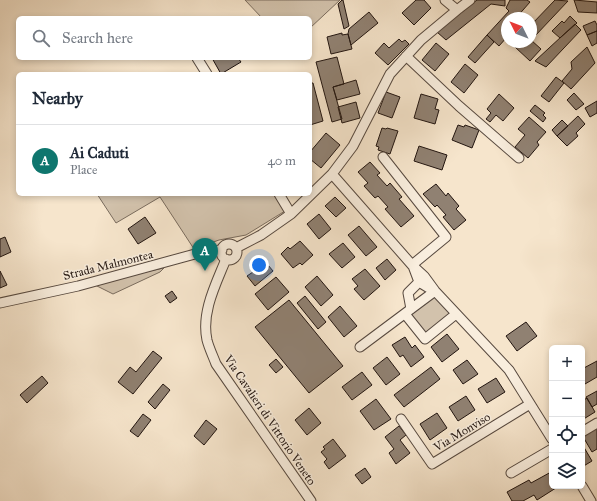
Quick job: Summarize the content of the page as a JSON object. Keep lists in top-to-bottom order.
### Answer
{
  "streets": {
    "street": ["Strada Malmontea", "Via Cavalieri di Vittorio Veneto", "Via Monviso"]
  },
  "crossings": [
    ["Strada Malmontea", "Via Cavalieri di Vittorio Veneto"]
  ],
  "north": "top left",
  "page": {
    "search": "Search here",
    "heading": "Nearby",
    "list": [
      {
        "mark": "A",
        "name": "Ai Caduti",
        "note": "Place",
        "value": "40 m"
      }
    ],
    "pins": "A",
    "map_buttons": ["+", "−"]
  }
}
